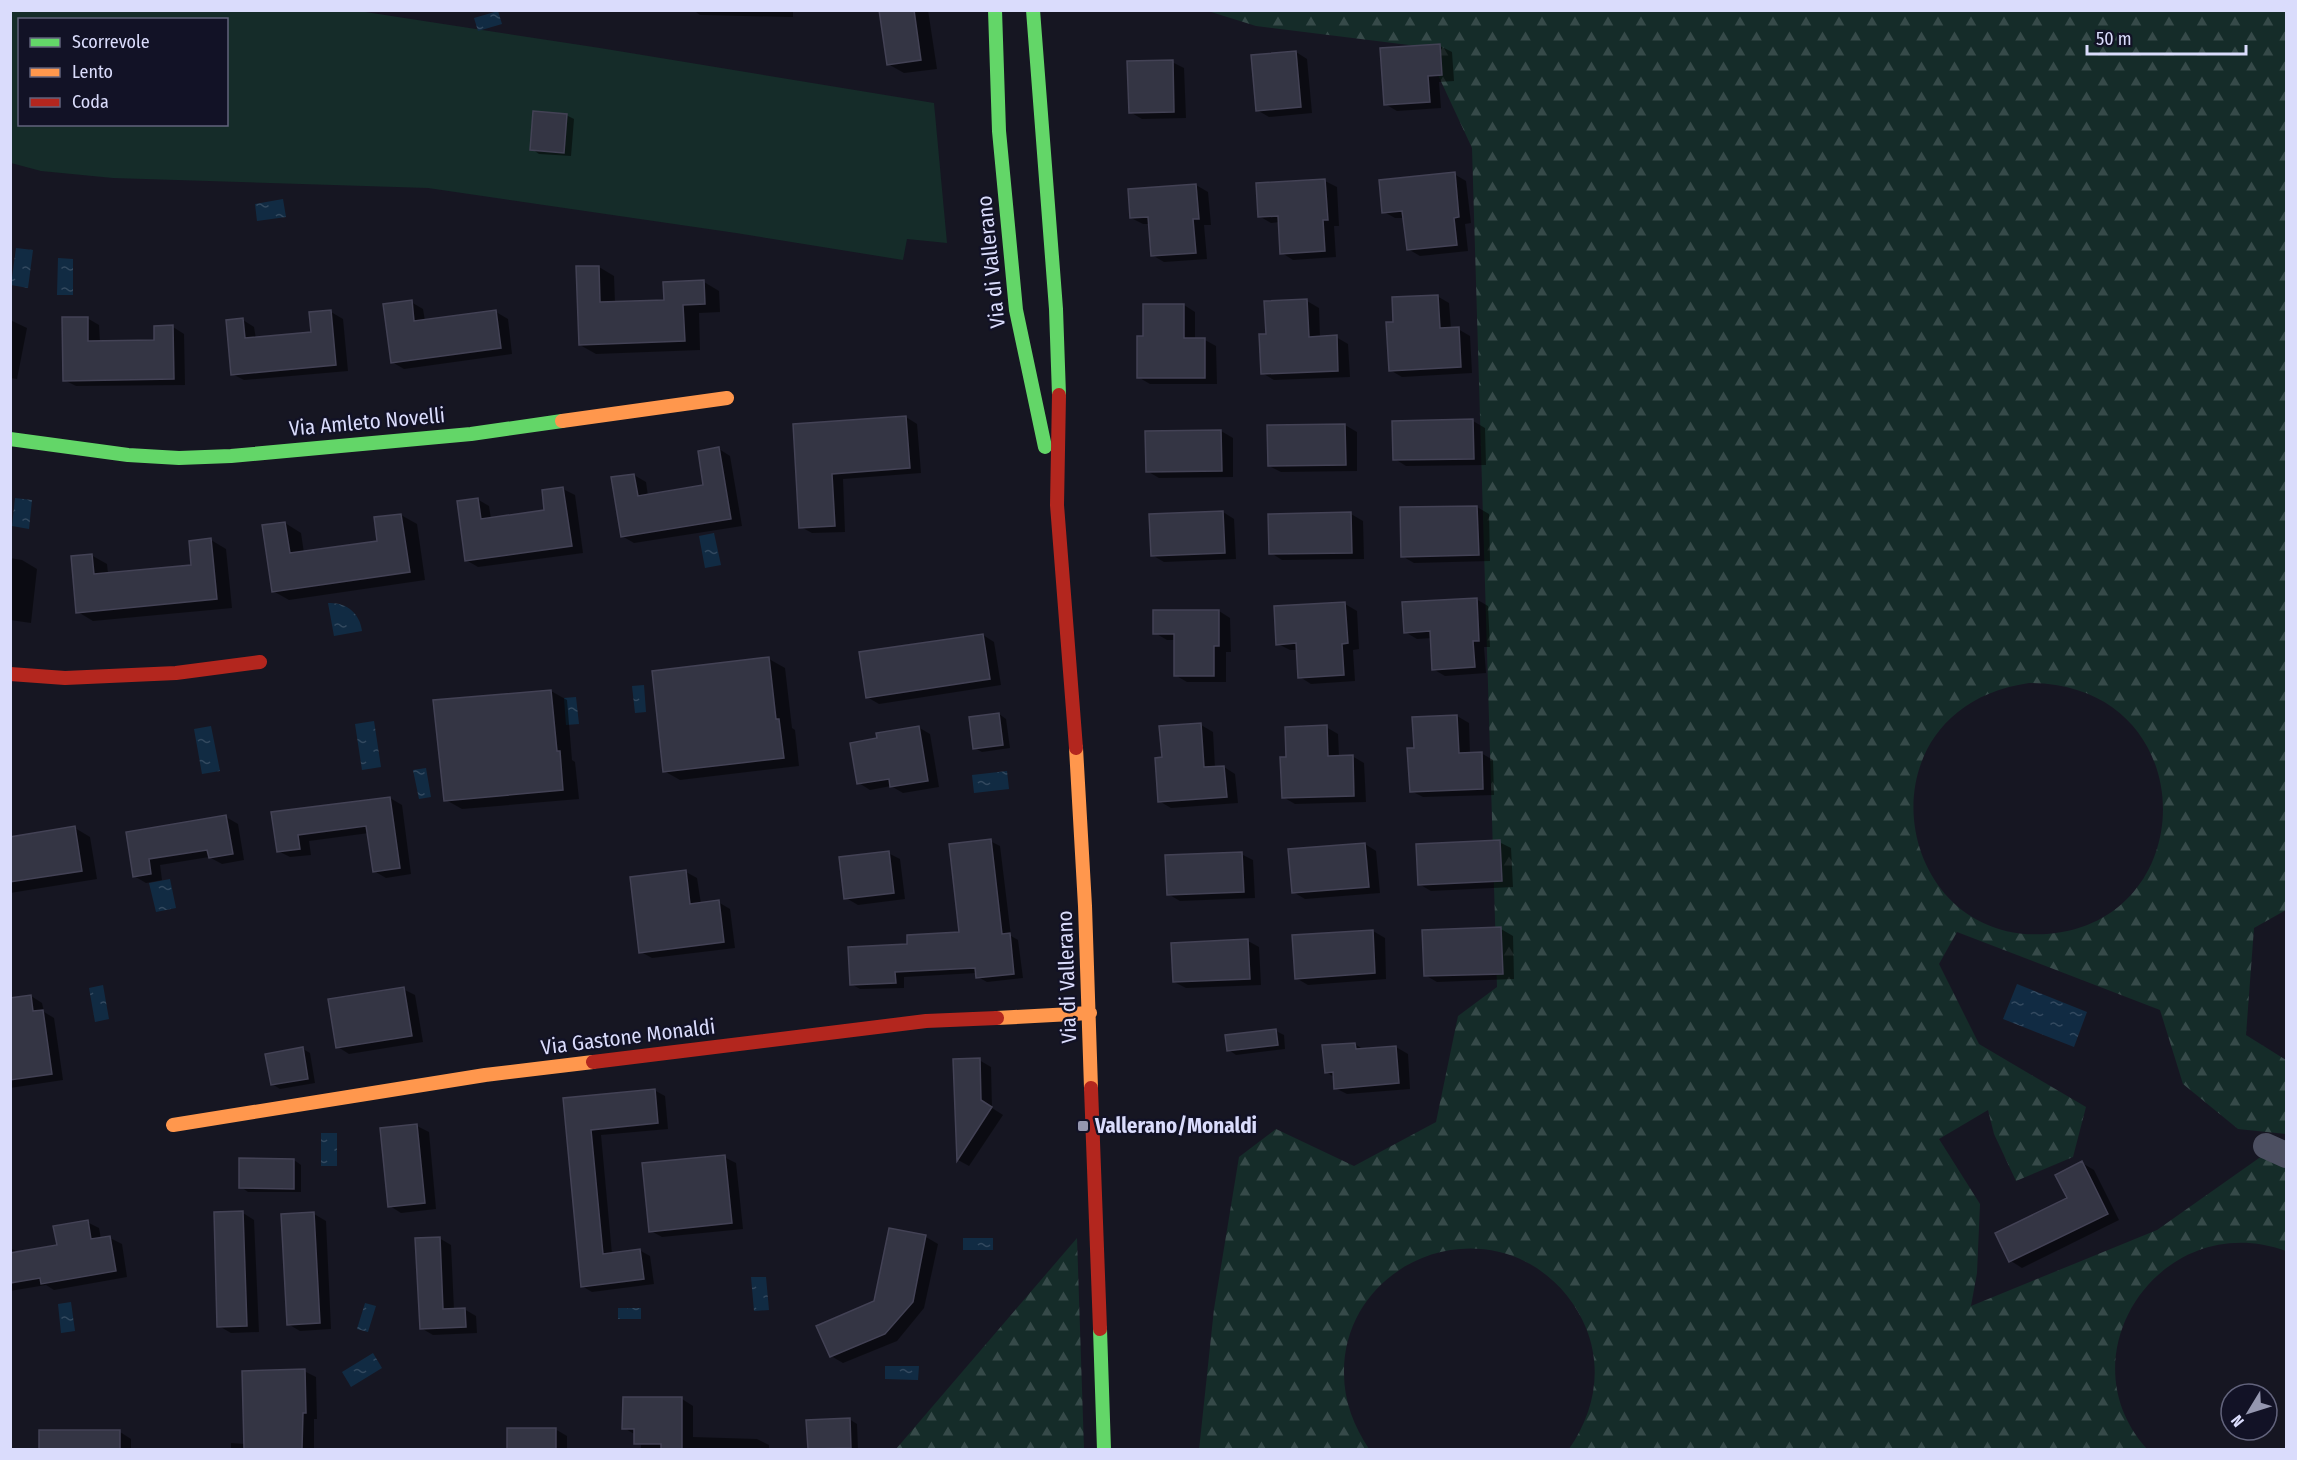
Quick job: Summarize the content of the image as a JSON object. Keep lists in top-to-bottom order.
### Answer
{
  "streets": {
    "street": ["Via di Vallerano", "Via Amleto Novelli", "Via Gastone Monaldi"]
  },
  "crossings": [
    ["Via di Vallerano", "Via Gastone Monaldi"]
  ],
  "places": {
    "transit": ["Vallerano/Monaldi"]
  },
  "legend": ["Scorrevole", "Lento", "Coda"],
  "scale_bar": "50 m",
  "north": "bottom left"
}
